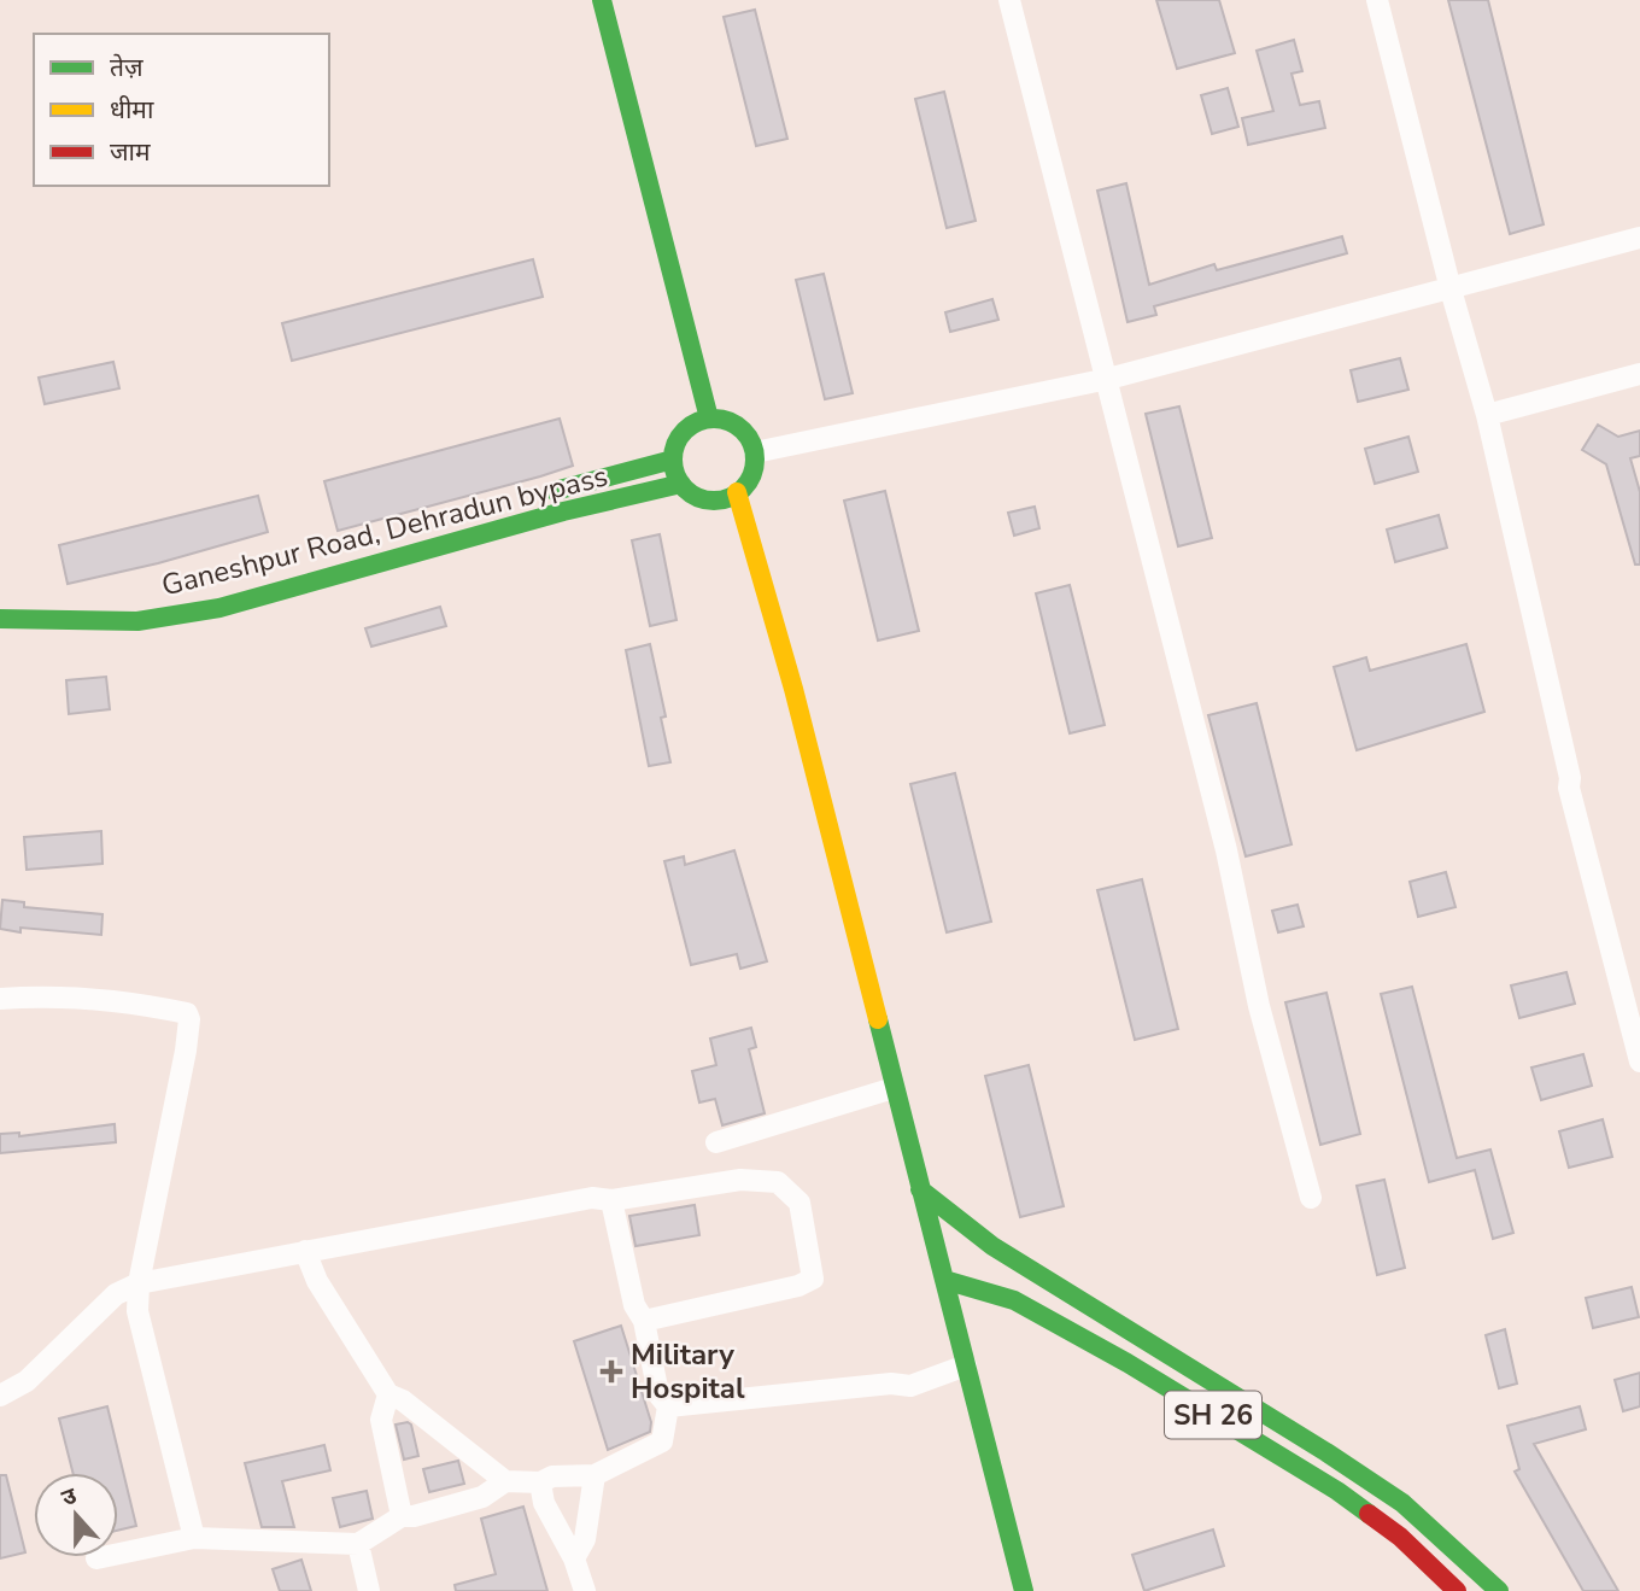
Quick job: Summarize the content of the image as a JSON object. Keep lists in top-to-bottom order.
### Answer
{
  "streets": {
    "main road": ["Ganeshpur Road, Dehradun bypass", "SH 26"]
  },
  "places": {
    "health": ["Military Hospital"]
  },
  "legend": ["तेज़", "धीमा", "जाम"],
  "north": "top"
}
